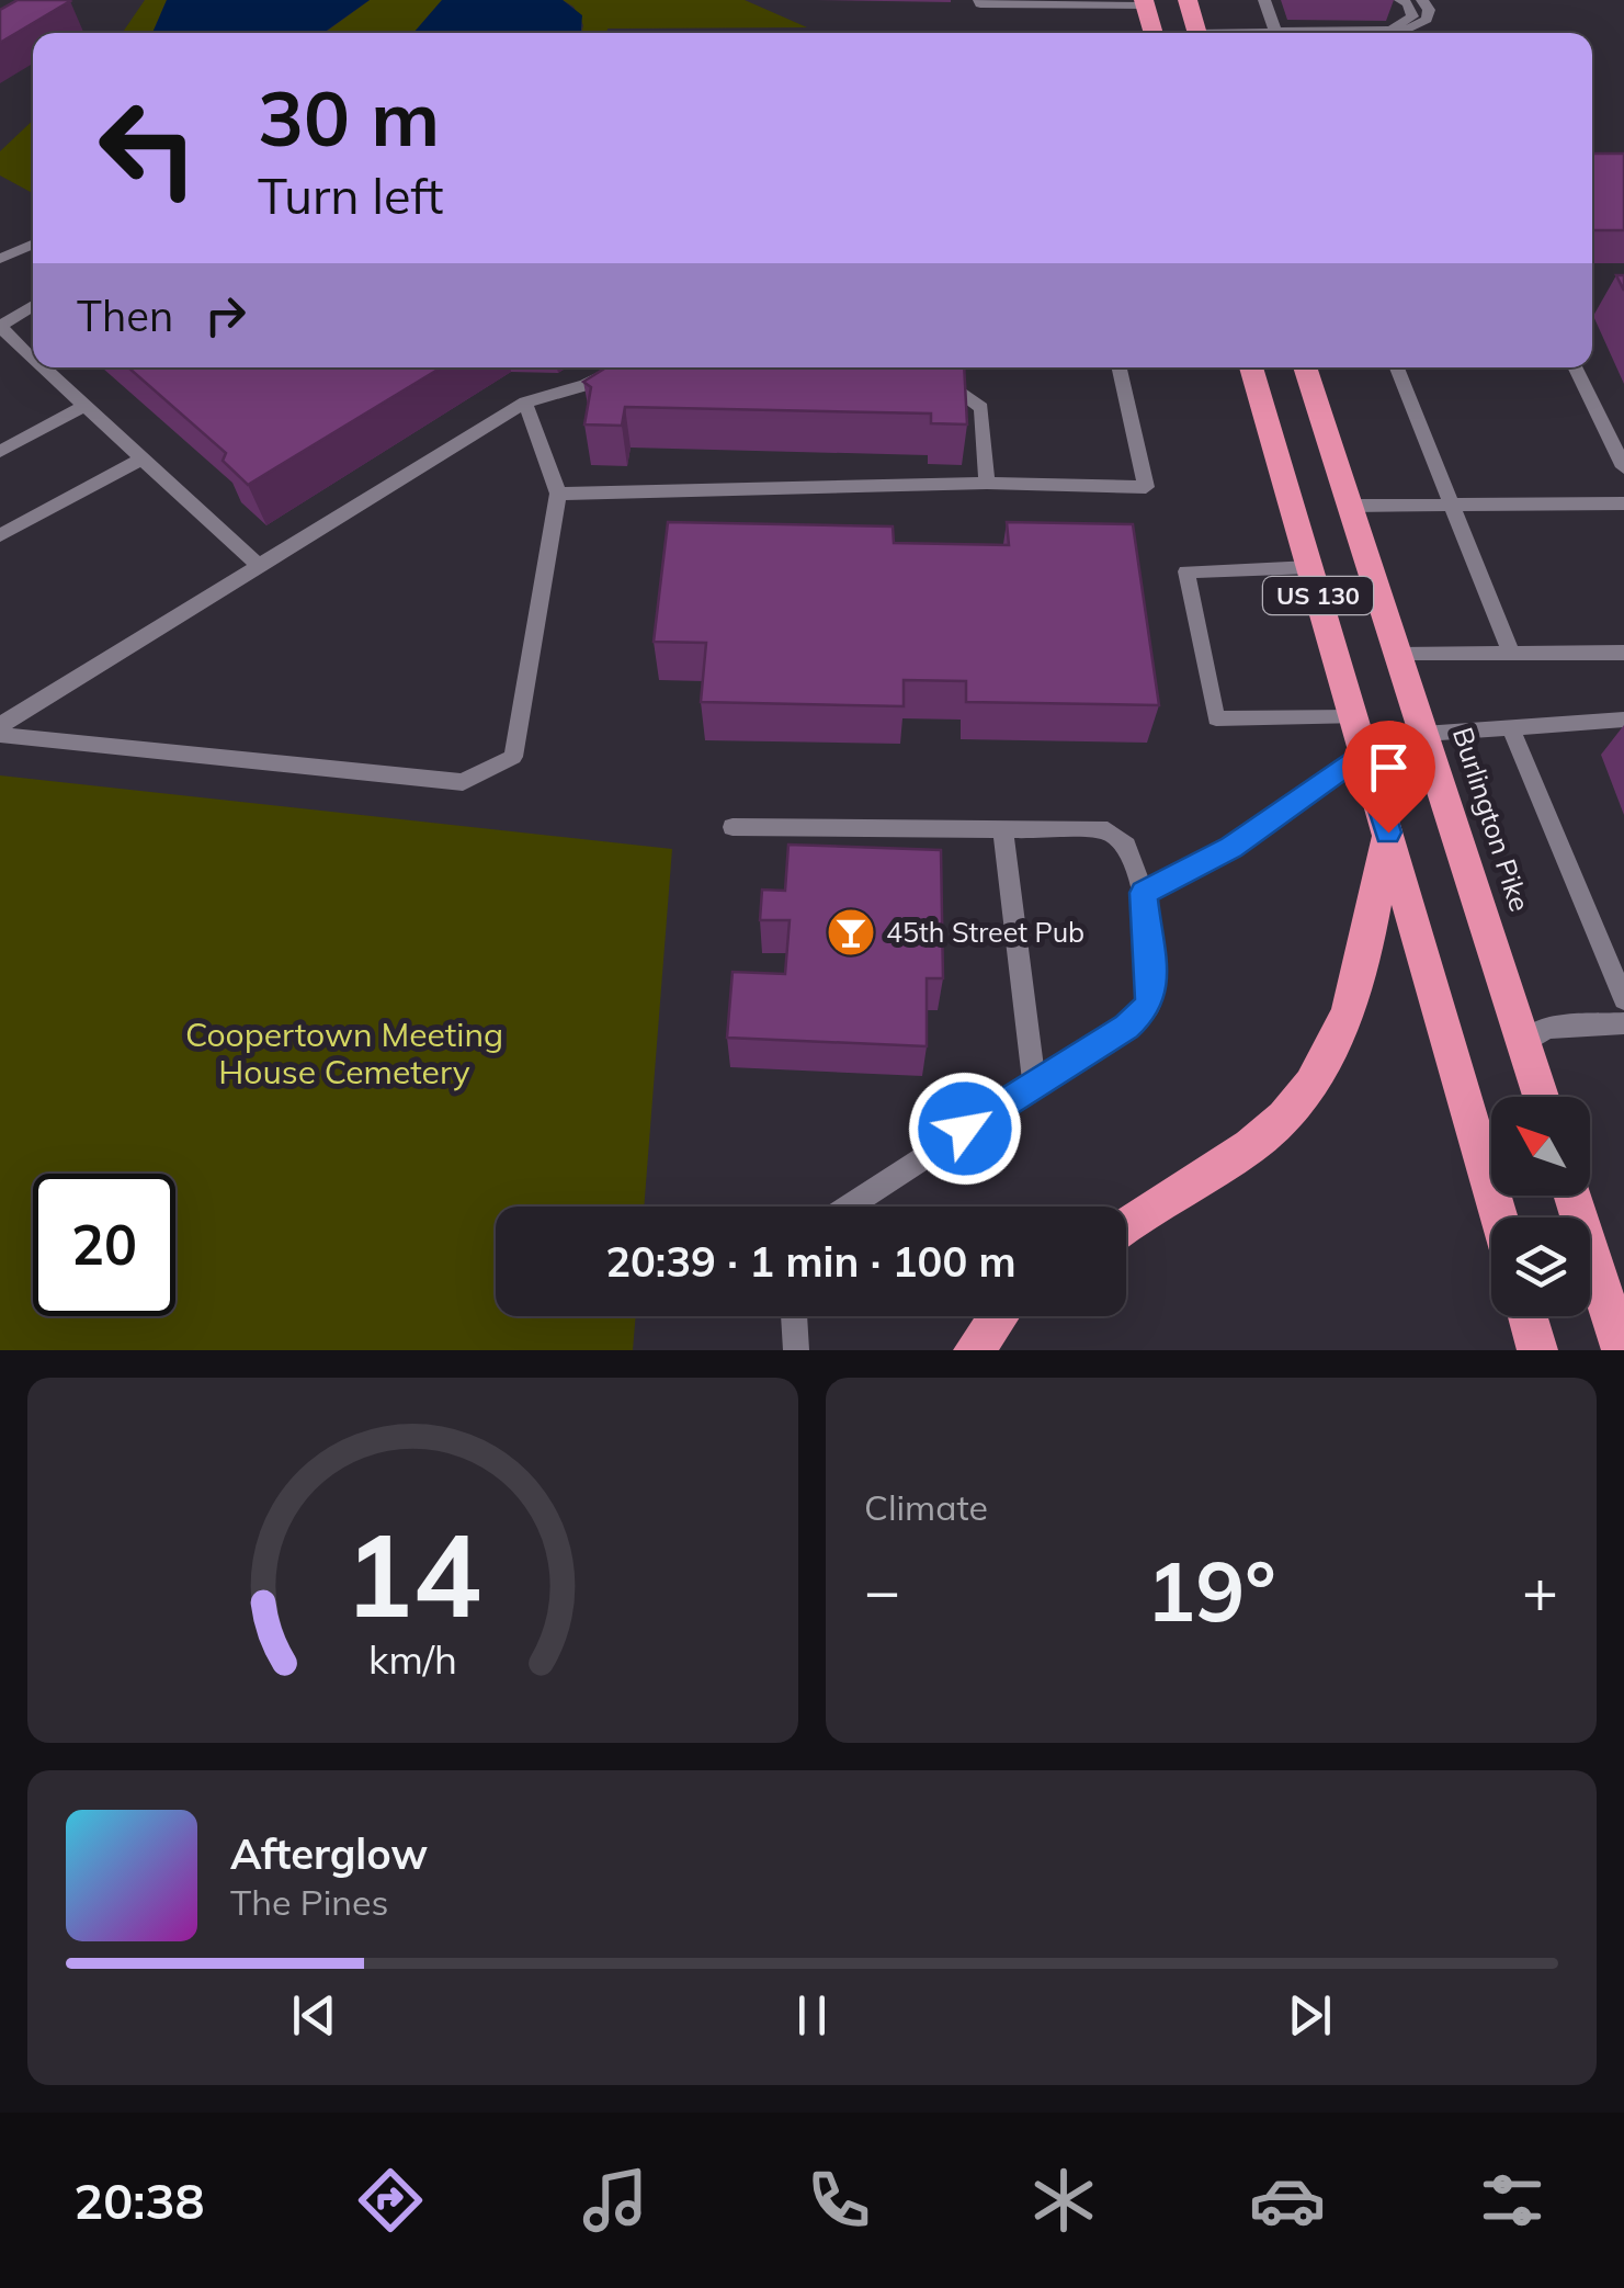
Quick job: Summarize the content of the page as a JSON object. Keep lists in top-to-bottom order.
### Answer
{
  "streets": {
    "highway": ["US 130", "Burlington Pike"]
  },
  "parks": ["Coopertown Meeting House Cemetery"],
  "places": {
    "bar": ["45th Street Pub"]
  },
  "north": "top left",
  "page": {
    "turn": ["30 m", "Turn left"],
    "then": "Then",
    "limit": "20",
    "trip": "20:39 · 1 min · 100 m",
    "tile": "Climate",
    "heat": ["−", "19°", "+"],
    "song": ["Afterglow", "The Pines"],
    "tabs": "20:38",
    "gauge": ["14", "km/h"]
  }
}
